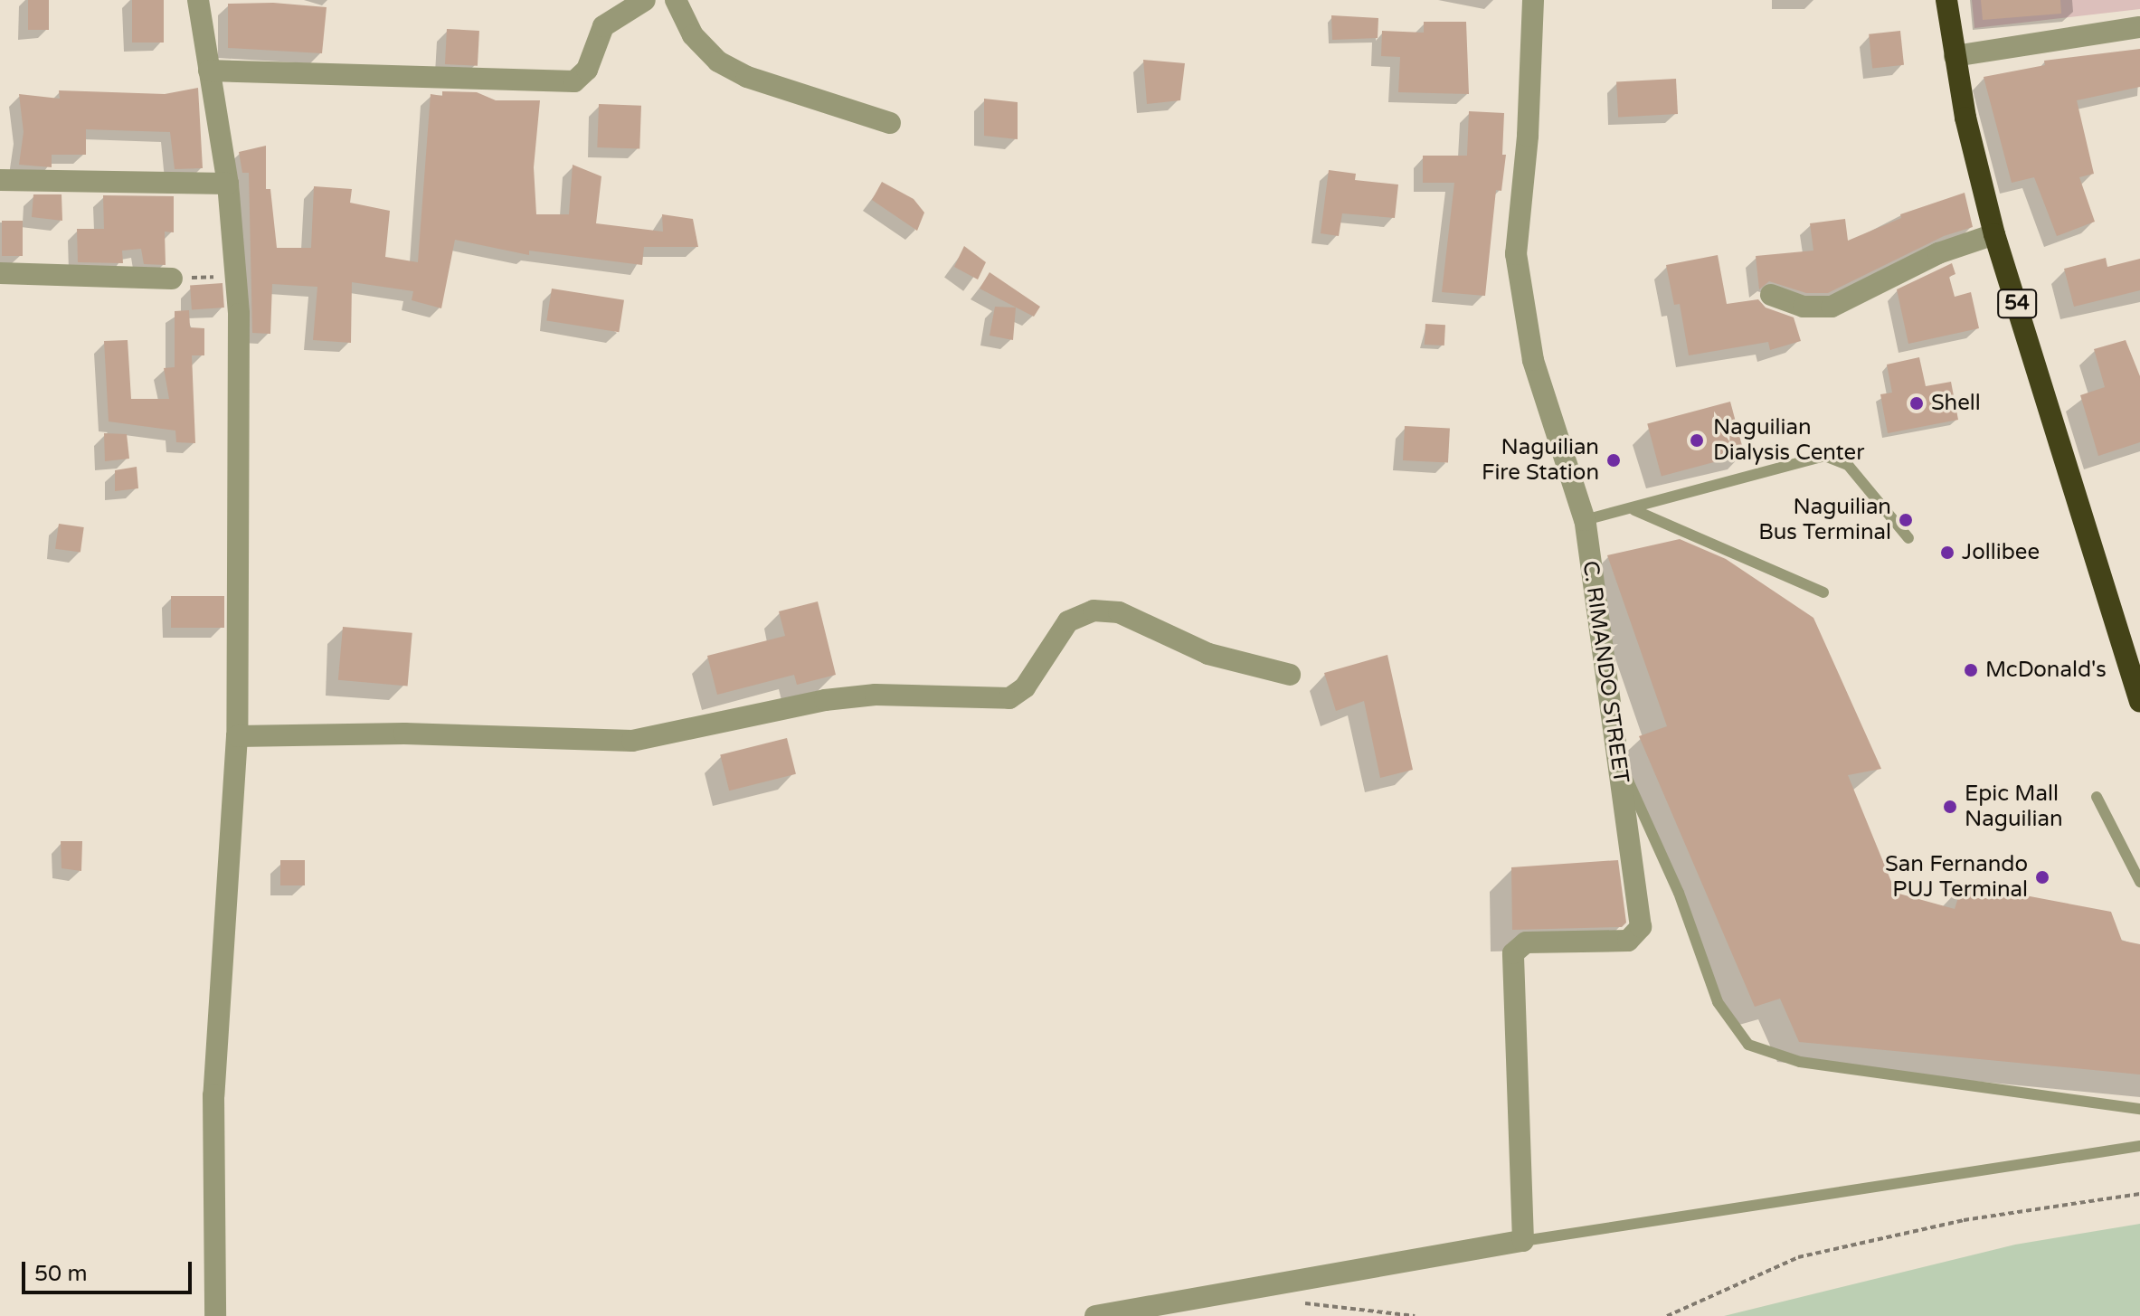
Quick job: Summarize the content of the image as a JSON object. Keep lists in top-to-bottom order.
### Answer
{
  "streets": {
    "highway": ["54"],
    "street": ["C. RIMANDO STREET"]
  },
  "places": [
    "Shell",
    "Naguilian Dialysis Center",
    "Naguilian Fire Station",
    "Naguilian Bus Terminal",
    "Jollibee",
    "McDonald's",
    "Epic Mall Naguilian",
    "San Fernando PUJ Terminal"
  ],
  "scale_bar": "50 m"
}
